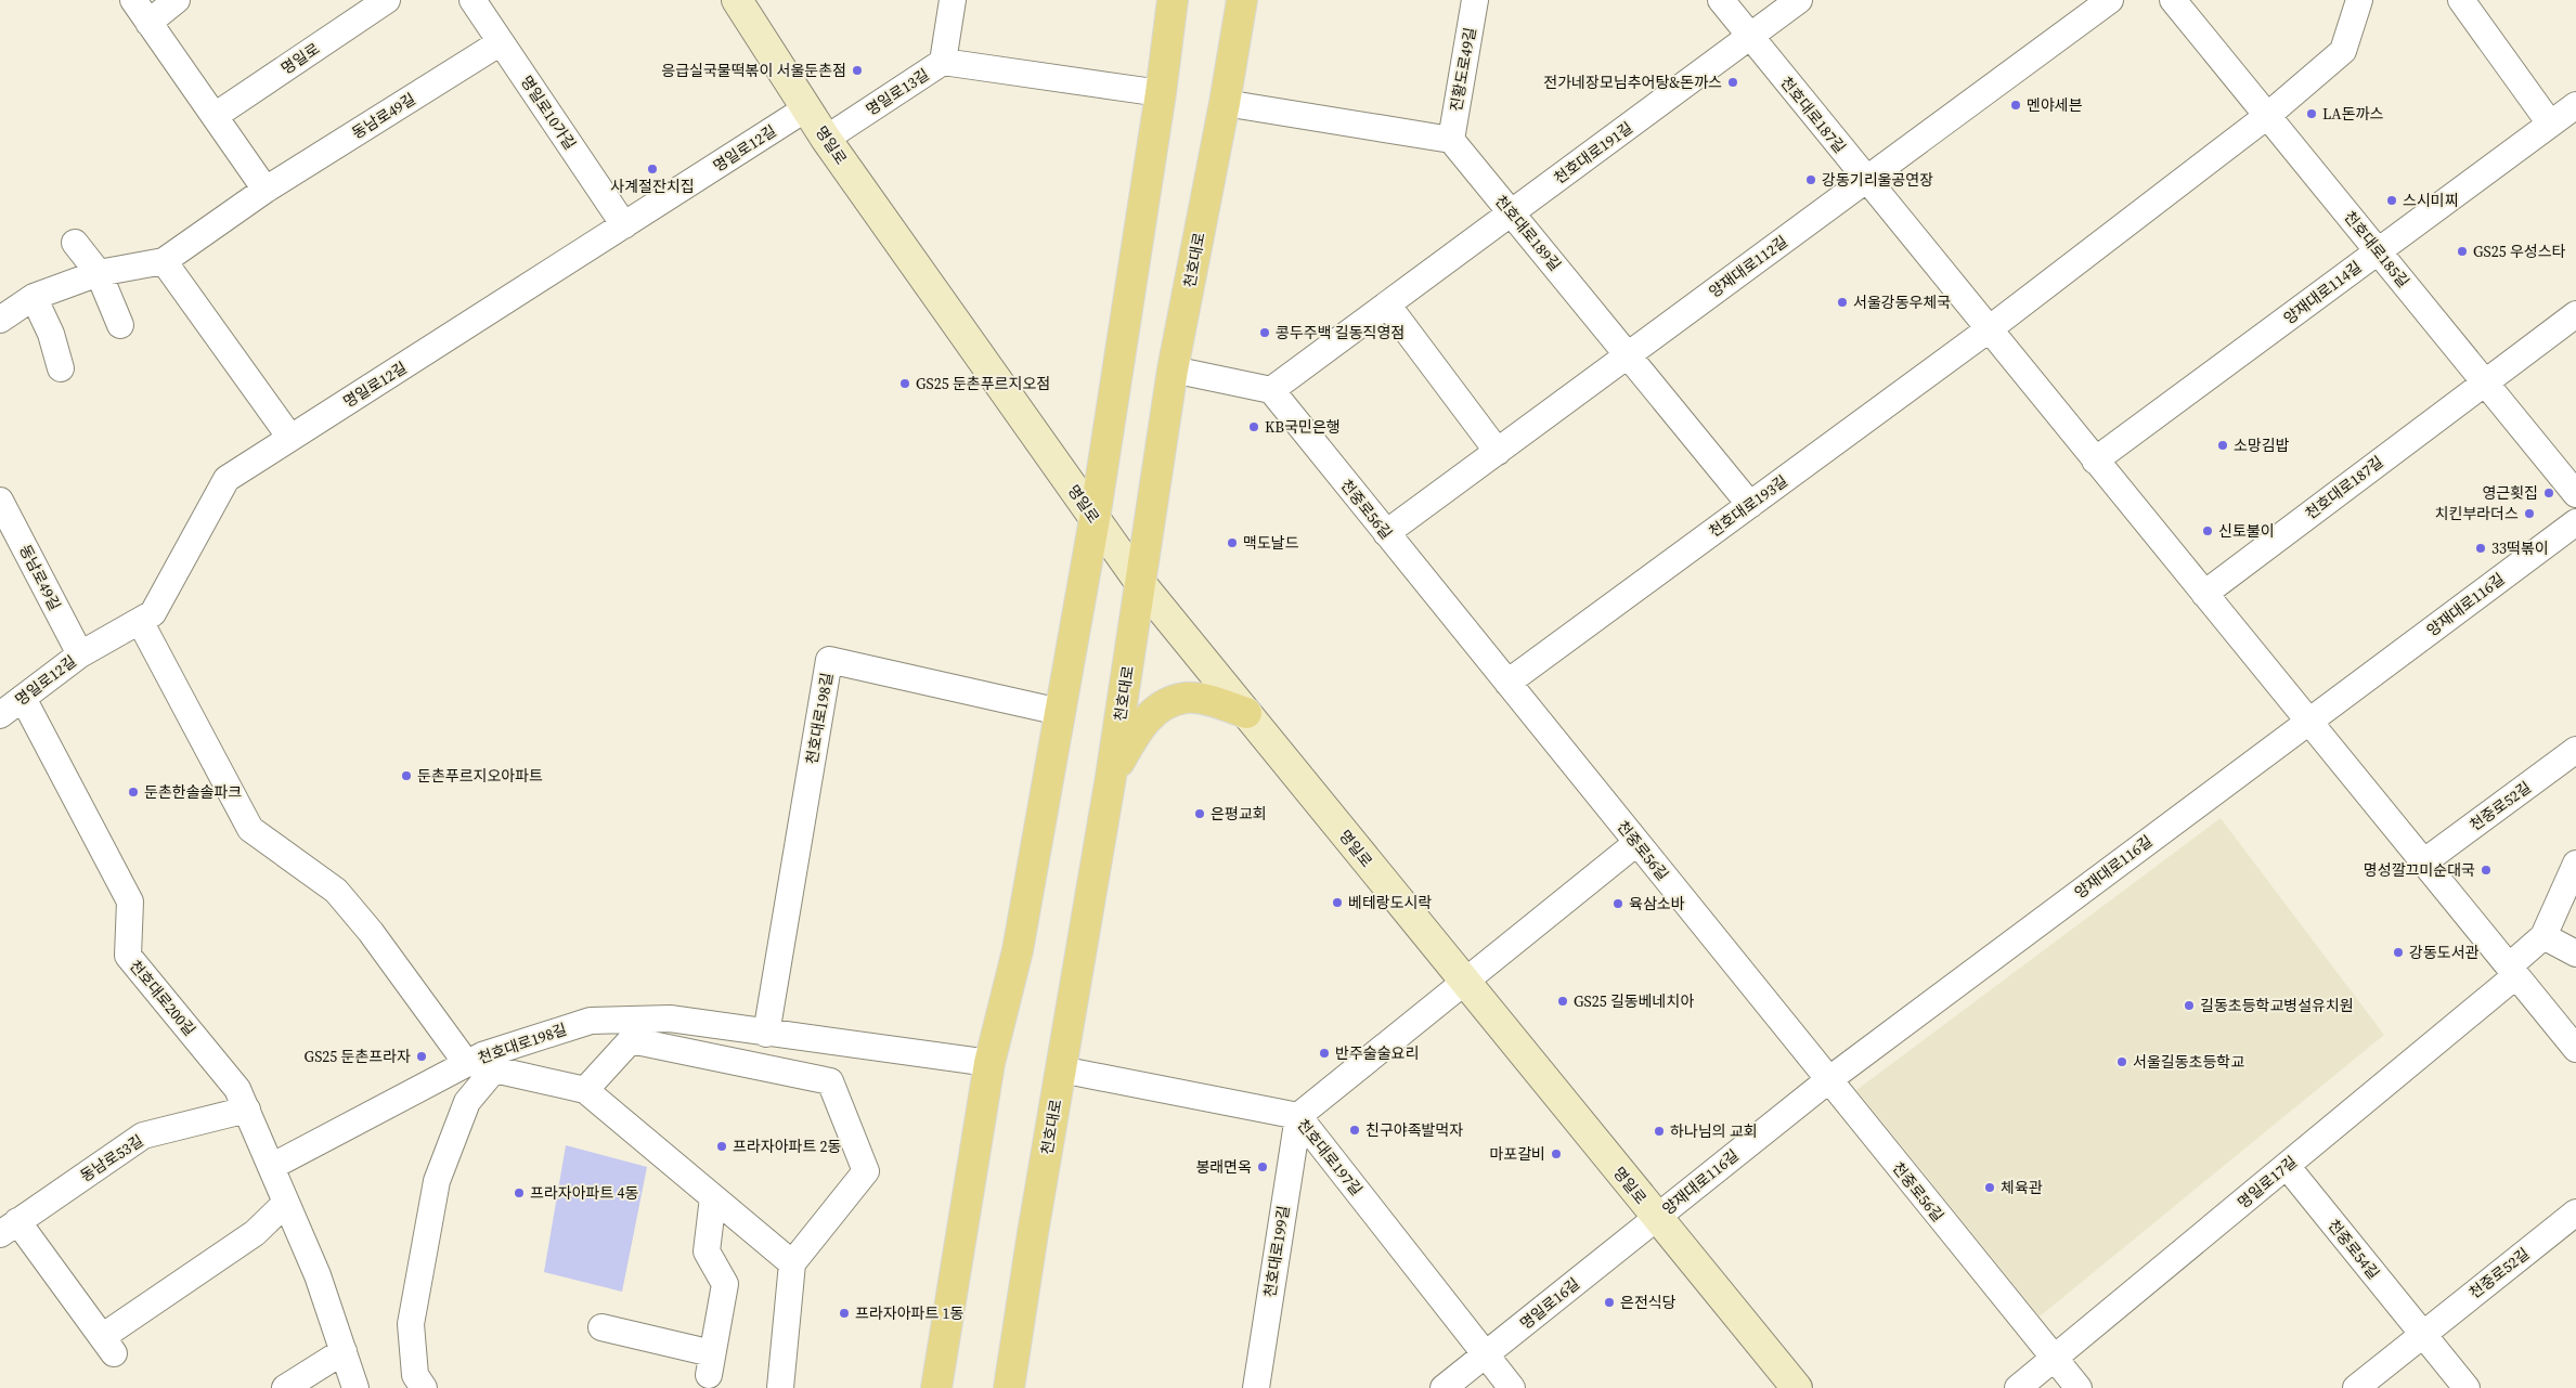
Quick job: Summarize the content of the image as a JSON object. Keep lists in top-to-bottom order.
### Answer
{
  "streets": {
    "main road": ["천호대로"],
    "street": [
      "명일로",
      "진황도로49길",
      "명일로13길",
      "명일로10가길",
      "천호대로187길",
      "동남로49길",
      "명일로12길",
      "천호대로191길",
      "천호대로189길",
      "천호대로185길",
      "양재대로112길",
      "양재대로114길",
      "천호대로193길",
      "천중로56길",
      "양재대로116길",
      "천호대로198길",
      "천중로52길",
      "천호대로200길",
      "천호대로197길",
      "동남로53길",
      "명일로17길",
      "천중로54길",
      "천호대로199길",
      "명일로16길"
    ]
  },
  "crossings": [
    ["명일로", "명일로13길"],
    ["명일로", "명일로12길"],
    ["명일로", "천호대로"],
    ["명일로", "양재대로116길"],
    ["명일로", "명일로16길"],
    ["진황도로49길", "천호대로189길"],
    ["명일로10가길", "동남로49길"],
    ["명일로10가길", "명일로12길"],
    ["천호대로187길", "천호대로191길"],
    ["천호대로187길", "천호대로185길"],
    ["천호대로187길", "양재대로112길"],
    ["천호대로187길", "양재대로114길"],
    ["천호대로187길", "천호대로193길"],
    ["천호대로187길", "양재대로116길"],
    ["동남로49길", "명일로12길"],
    ["명일로12길", "천호대로200길"],
    ["천호대로191길", "천호대로189길"],
    ["천호대로191길", "천중로56길"],
    ["천호대로189길", "양재대로112길"],
    ["천호대로189길", "천호대로193길"],
    ["천호대로185길", "양재대로114길"],
    ["천호대로", "천호대로197길"],
    ["양재대로112길", "천중로56길"],
    ["천호대로193길", "천중로56길"],
    ["천중로56길", "양재대로116길"],
    ["천중로56길", "명일로17길"],
    ["양재대로116길", "명일로16길"],
    ["천호대로198길", "천호대로200길"],
    ["천중로52길", "천중로54길"],
    ["천호대로200길", "동남로53길"],
    ["천호대로197길", "천호대로199길"],
    ["천호대로197길", "명일로16길"],
    ["명일로17길", "천중로54길"]
  ],
  "places": [
    "응급실국물떡볶이 서울둔촌점",
    "전가네장모님추어탕&돈까스",
    "멘야세븐",
    "LA돈까스",
    "사계절잔치집",
    "강동기리울공연장",
    "스시미찌",
    "GS25 우성스타",
    "서울강동우체국",
    "콩두주백 길동직영점",
    "GS25 둔촌푸르지오점",
    "KB국민은행",
    "소망김밥",
    "영근횟집",
    "치킨부라더스",
    "신토불이",
    "맥도날드",
    "33떡볶이",
    "둔촌푸르지오아파트",
    "둔촌한솔솔파크",
    "은평교회",
    "명성깔끄미순대국",
    "베테랑도시락",
    "육삼소바",
    "강동도서관",
    "GS25 길동베네치아",
    "길동초등학교병설유치원",
    "반주술술요리",
    "GS25 둔촌프라자",
    "서울길동초등학교",
    "친구야족발먹자",
    "하나님의 교회",
    "프라자아파트 2동",
    "마포갈비",
    "봉래면옥",
    "체육관",
    "프라자아파트 4동",
    "은전식당",
    "프라자아파트 1동"
  ]
}
